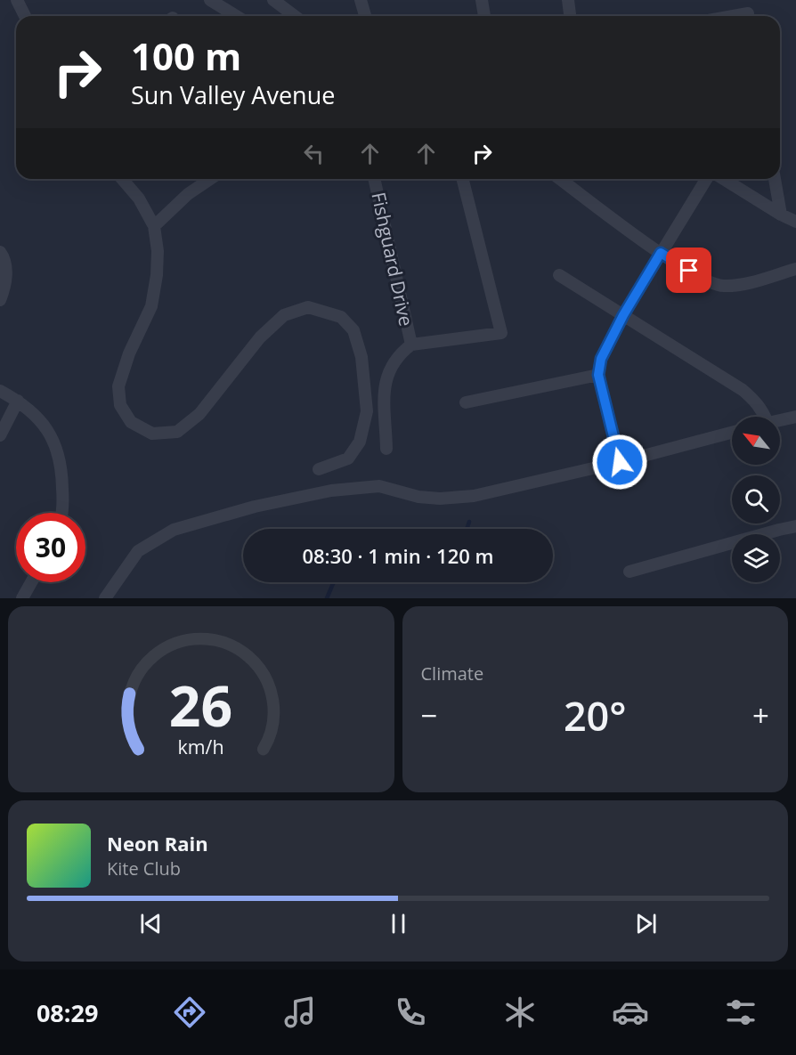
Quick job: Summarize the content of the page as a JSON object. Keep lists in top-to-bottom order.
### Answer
{
  "streets": {
    "street": ["Fishguard Drive"]
  },
  "north": "top left",
  "page": {
    "turn": ["100 m", "Sun Valley Avenue"],
    "limit": "30",
    "trip": "08:30 · 1 min · 120 m",
    "tile": "Climate",
    "heat": ["−", "20°", "+"],
    "song": ["Neon Rain", "Kite Club"],
    "tabs": "08:29",
    "gauge": ["26", "km/h"]
  }
}
